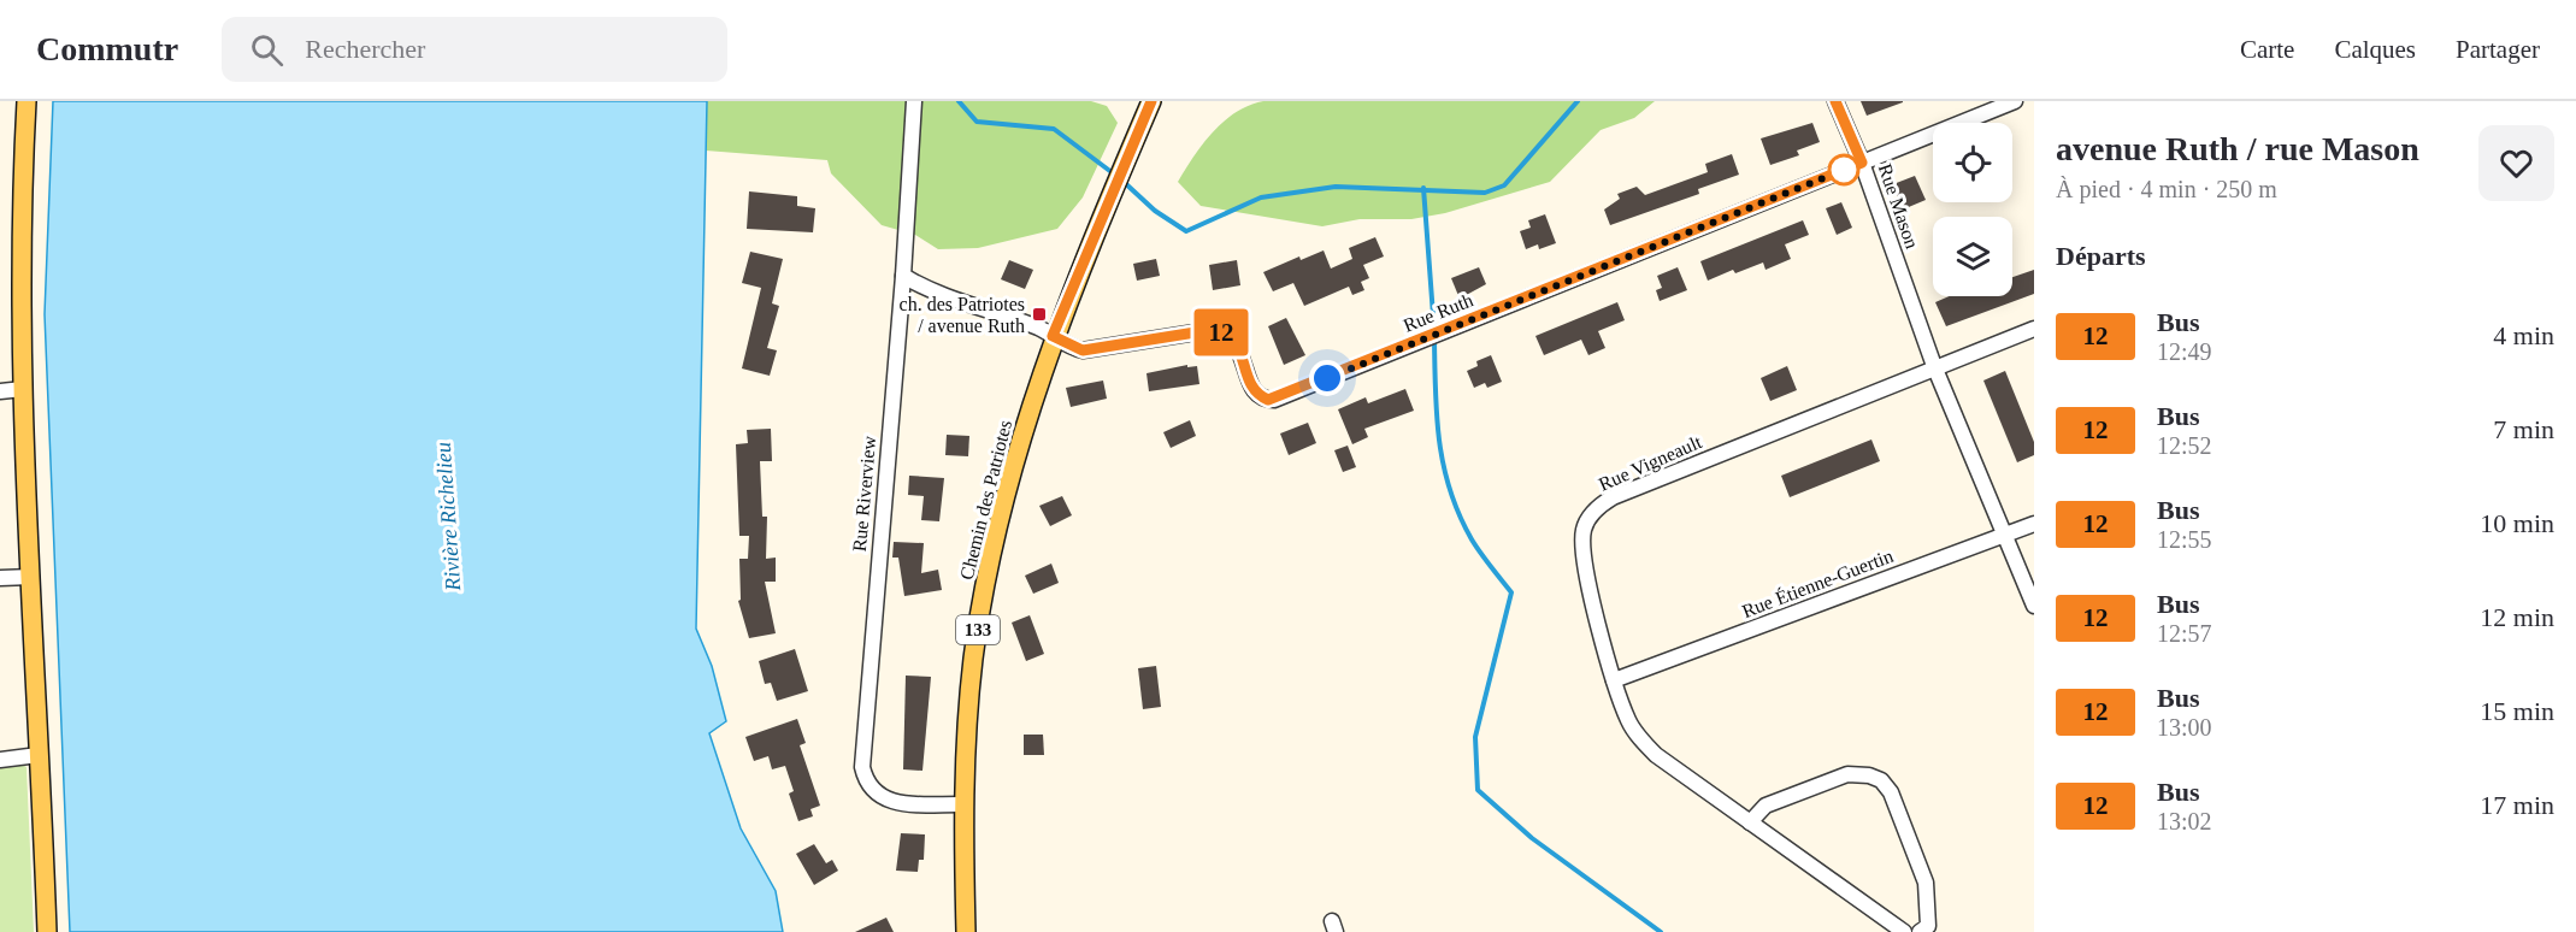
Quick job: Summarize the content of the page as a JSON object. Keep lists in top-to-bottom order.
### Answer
{
  "streets": {
    "main road": ["Chemin des Patriotes", "133"],
    "street": [
      "Rue Mason",
      "Rue Ruth",
      "Rue Vigneault",
      "Rue Riverview",
      "Rue Étienne-Guertin"
    ]
  },
  "crossings": [
    ["Rue Mason", "Rue Ruth"],
    ["Rue Mason", "Rue Vigneault"],
    ["Rue Mason", "Rue Étienne-Guertin"],
    ["Rue Ruth", "Rue Riverview"],
    ["Rue Ruth", "Chemin des Patriotes"],
    ["Rue Vigneault", "Rue Étienne-Guertin"],
    ["Rue Riverview", "Chemin des Patriotes"]
  ],
  "water": ["Rivière Richelieu"],
  "places": {
    "transit": ["ch. des Patriotes / avenue Ruth"]
  },
  "lines": ["bus line 12"],
  "page": {
    "header": "Commutr",
    "search": "Rechercher",
    "nav": ["Carte", "Calques", "Partager"],
    "on_map": "12",
    "heading": [
      ["avenue Ruth / rue Mason", "À pied · 4 min · 250 m"],
      "Départs"
    ],
    "list": [
      {
        "mark": "12",
        "name": "Bus",
        "note": "12:49",
        "value": "4 min"
      },
      {
        "mark": "12",
        "name": "Bus",
        "note": "12:52",
        "value": "7 min"
      },
      {
        "mark": "12",
        "name": "Bus",
        "note": "12:55",
        "value": "10 min"
      },
      {
        "mark": "12",
        "name": "Bus",
        "note": "12:57",
        "value": "12 min"
      },
      {
        "mark": "12",
        "name": "Bus",
        "note": "13:00",
        "value": "15 min"
      },
      {
        "mark": "12",
        "name": "Bus",
        "note": "13:02",
        "value": "17 min"
      }
    ]
  }
}
